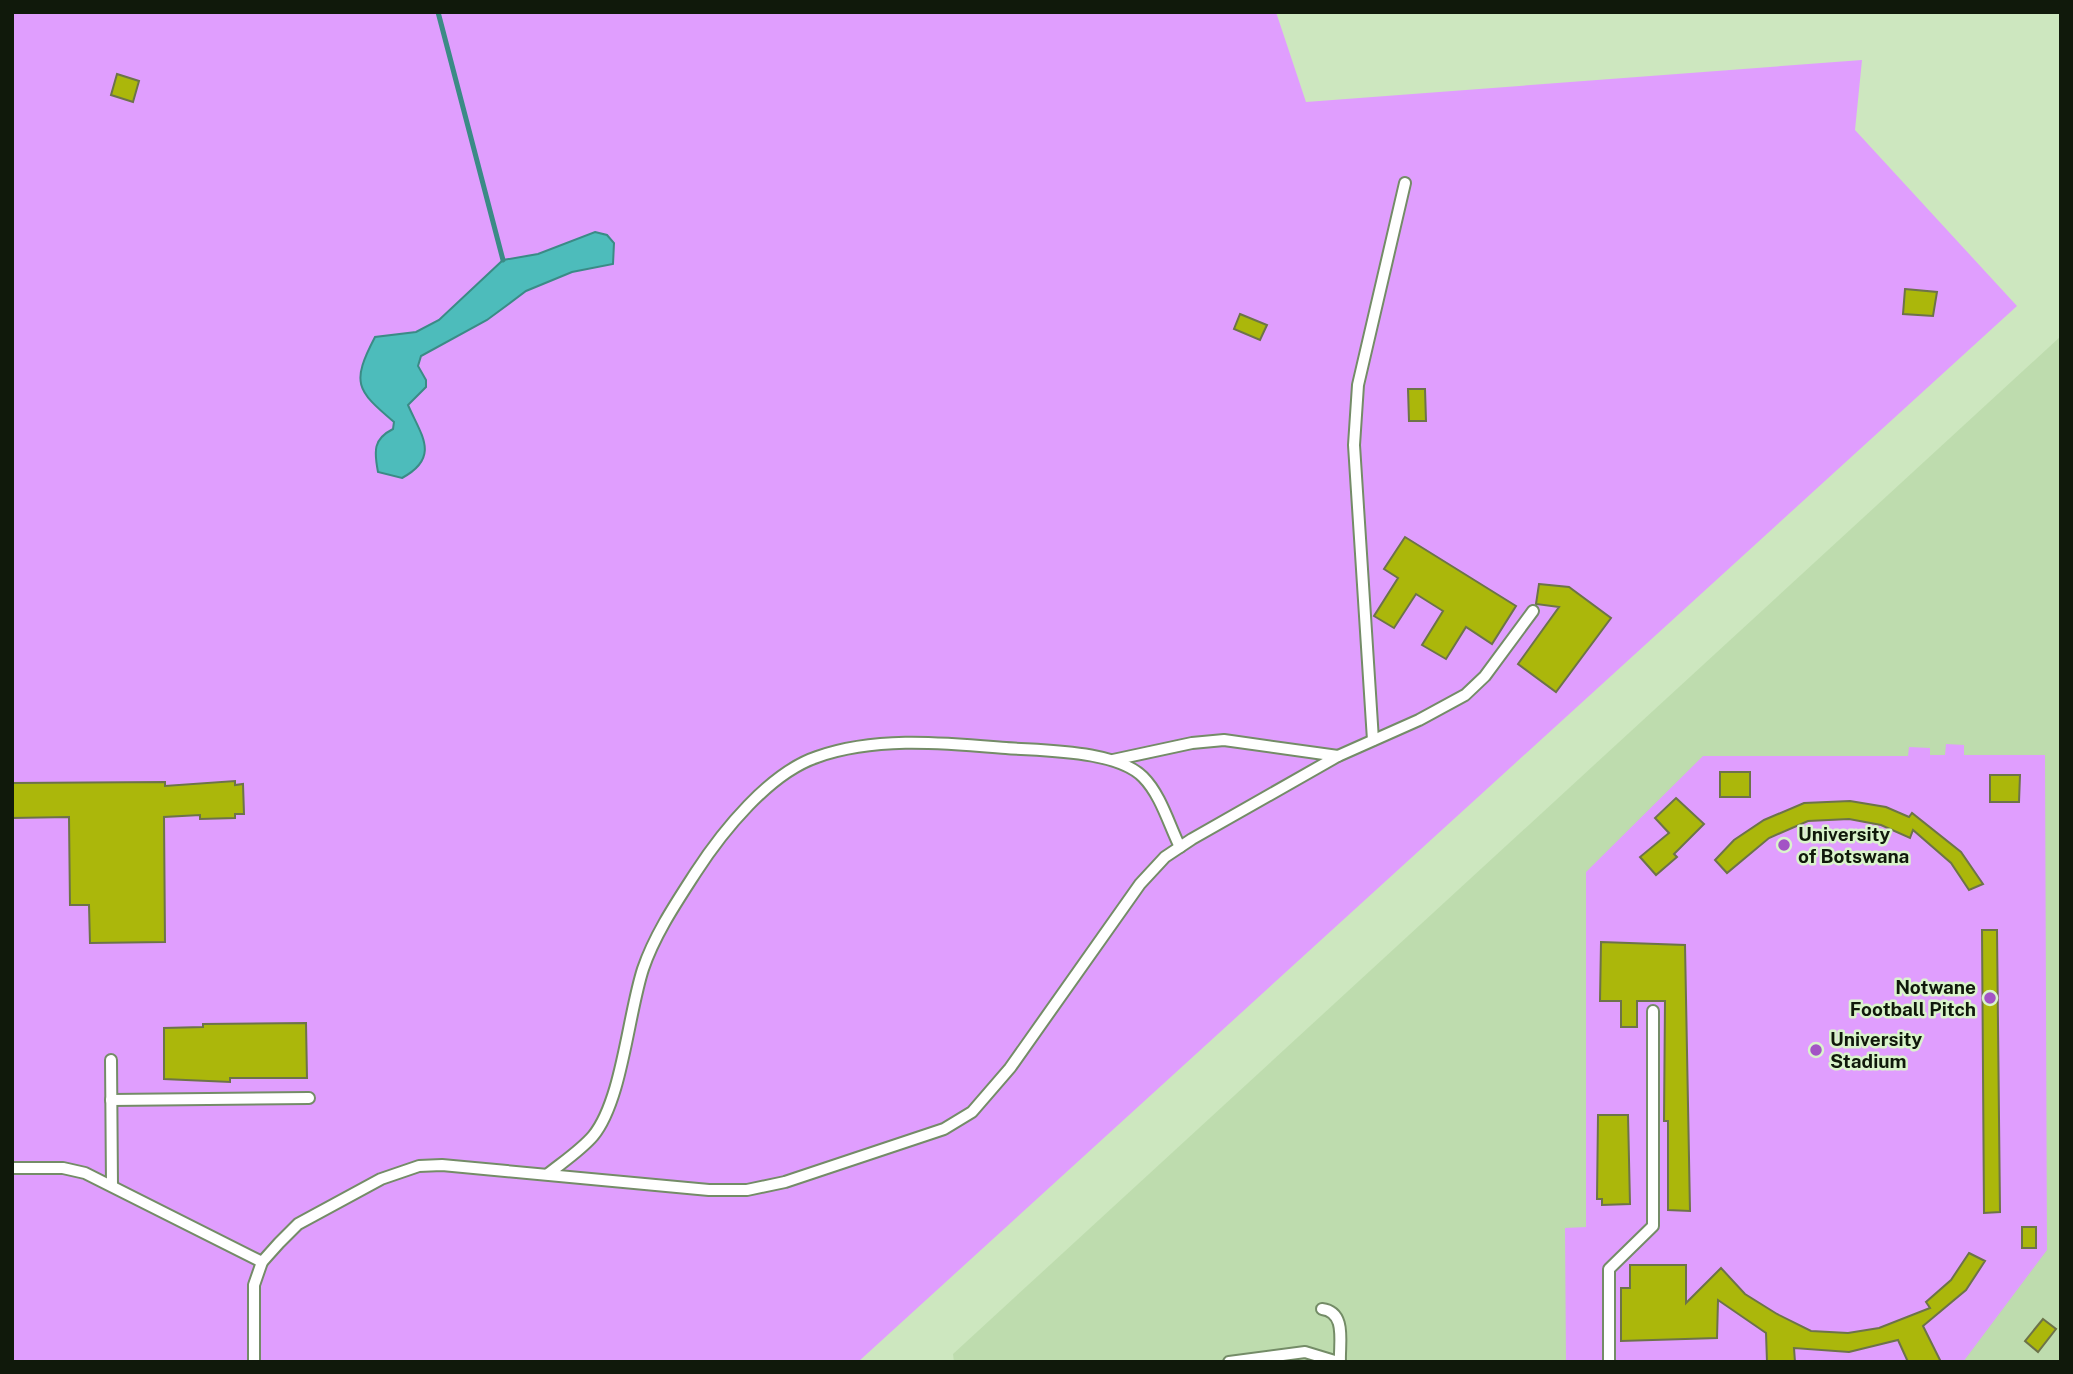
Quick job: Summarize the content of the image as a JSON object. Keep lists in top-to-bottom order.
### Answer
{
  "places": ["University of Botswana", "Notwane Football Pitch", "University Stadium"]
}
